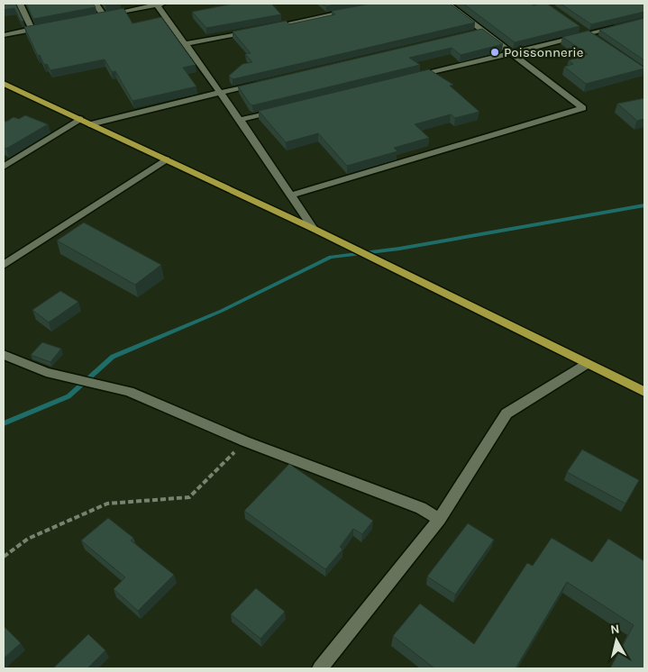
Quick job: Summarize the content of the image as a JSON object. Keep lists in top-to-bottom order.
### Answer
{
  "places": ["Poissonnerie"],
  "north": "top"
}
